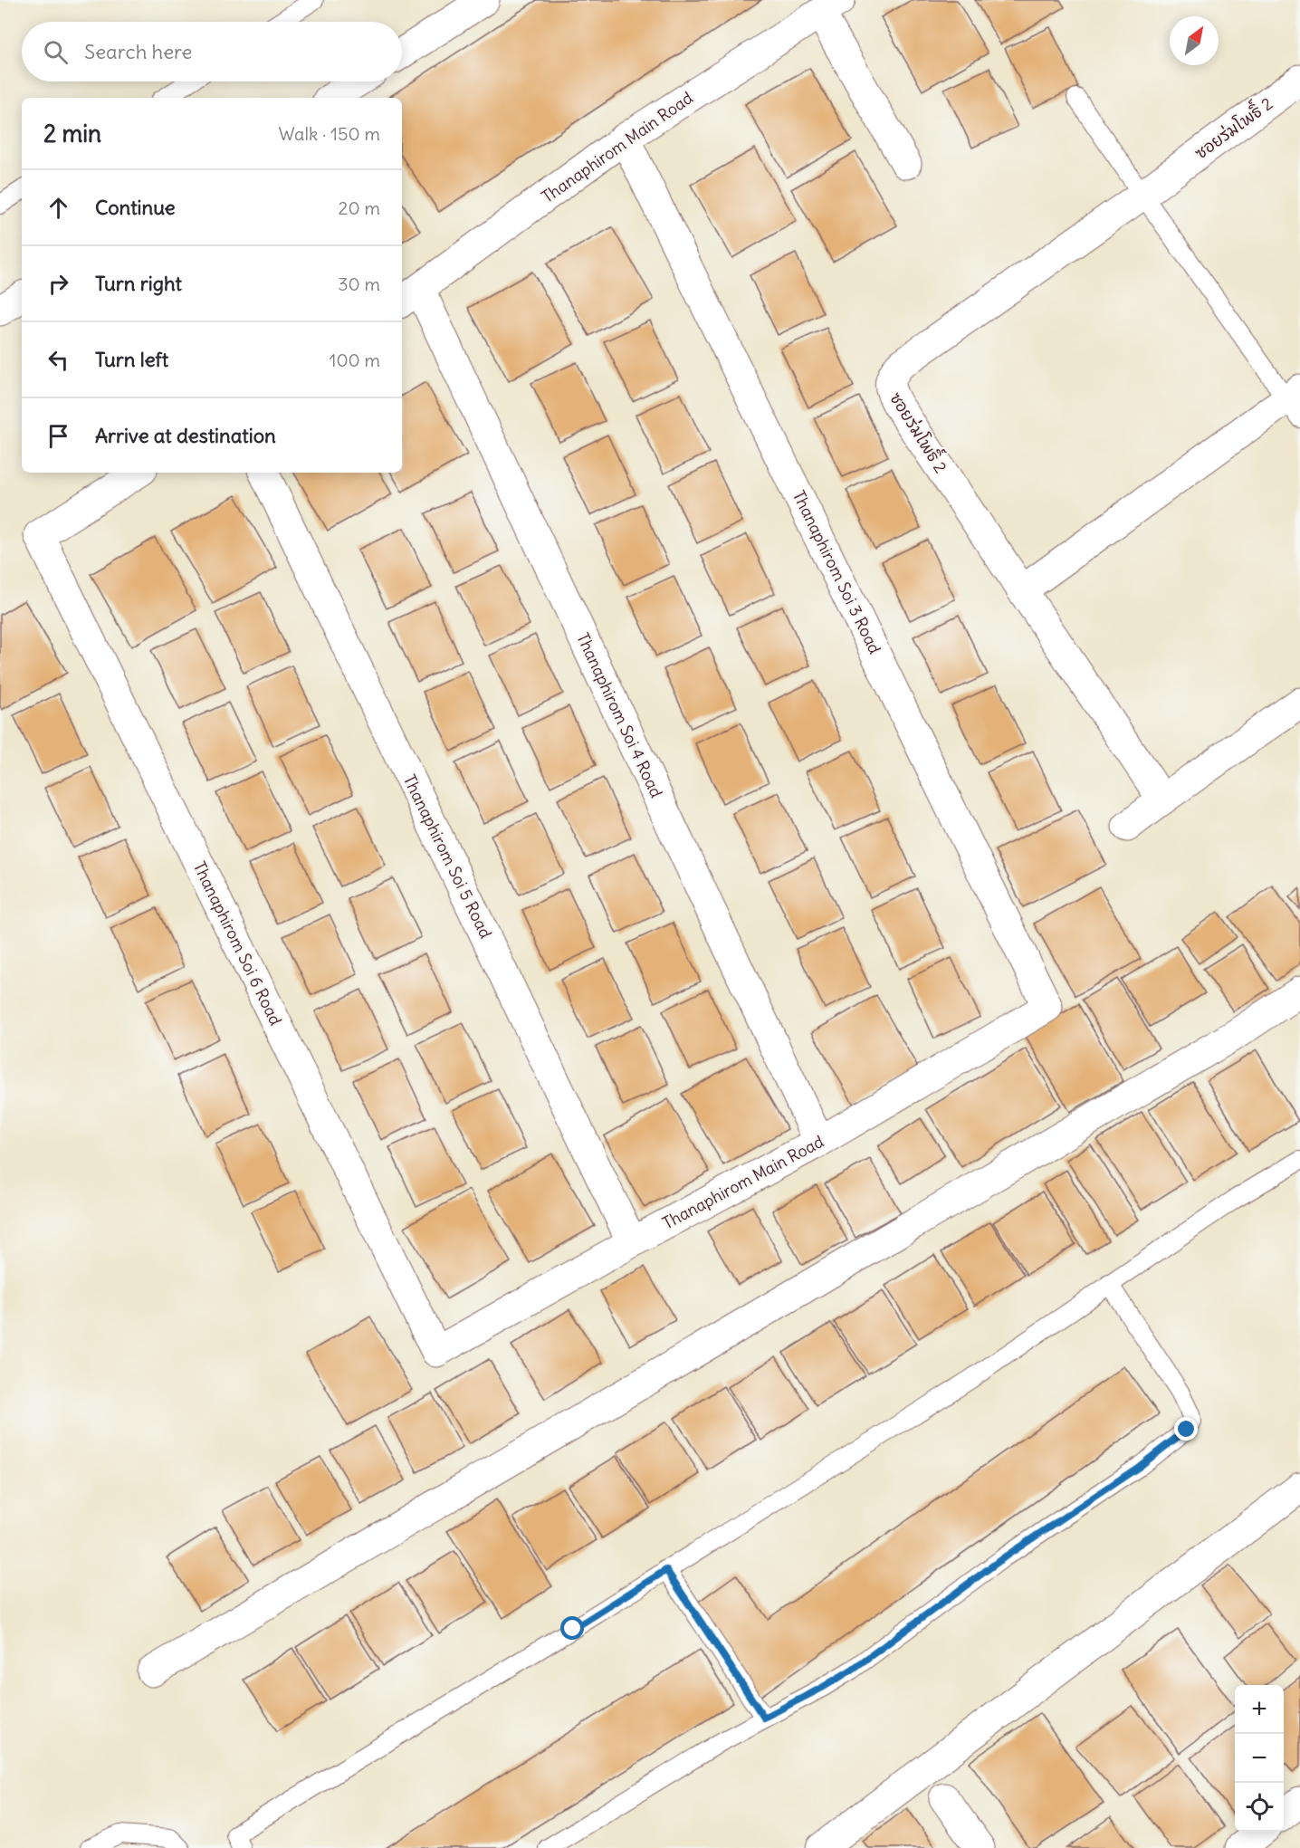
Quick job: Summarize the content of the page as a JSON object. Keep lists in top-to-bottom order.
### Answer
{
  "streets": {
    "street": [
      "ซอยร่มโพธิ์ 2",
      "Thanaphirom Main Road",
      "Thanaphirom Soi 3 Road",
      "Thanaphirom Soi 4 Road",
      "Thanaphirom Soi 5 Road",
      "Thanaphirom Soi 6 Road"
    ]
  },
  "crossings": [
    ["Thanaphirom Main Road", "Thanaphirom Soi 3 Road"],
    ["Thanaphirom Main Road", "Thanaphirom Soi 4 Road"],
    ["Thanaphirom Main Road", "Thanaphirom Soi 5 Road"],
    ["Thanaphirom Main Road", "Thanaphirom Soi 6 Road"]
  ],
  "north": "top right",
  "page": {
    "search": "Search here",
    "heading": ["2 min", "Walk · 150 m"],
    "list": [
      ["Continue", "20 m"],
      ["Turn right", "30 m"],
      ["Turn left", "100 m"],
      "Arrive at destination"
    ],
    "map_buttons": ["+", "−"]
  }
}
